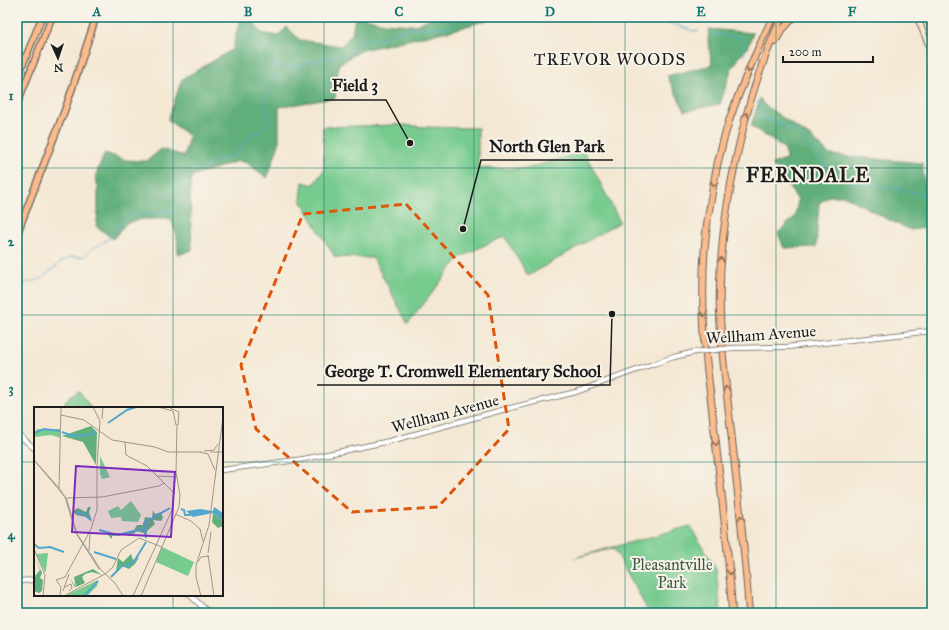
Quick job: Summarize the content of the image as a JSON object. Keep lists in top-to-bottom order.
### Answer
{
  "streets": {
    "street": ["Wellham Avenue"]
  },
  "districts": ["TREVOR WOODS", "FERNDALE"],
  "parks": ["Pleasantville Park"],
  "places": ["Field 3", "North Glen Park", "George T. Cromwell Elementary School"],
  "scale_bar": "200 m",
  "north": "bottom",
  "grid": {
    "columns": [
      "A",
      "B",
      "C",
      "D",
      "E",
      "F"
    ],
    "rows": [
      "1",
      "2",
      "3",
      "4"
    ]
  }
}
